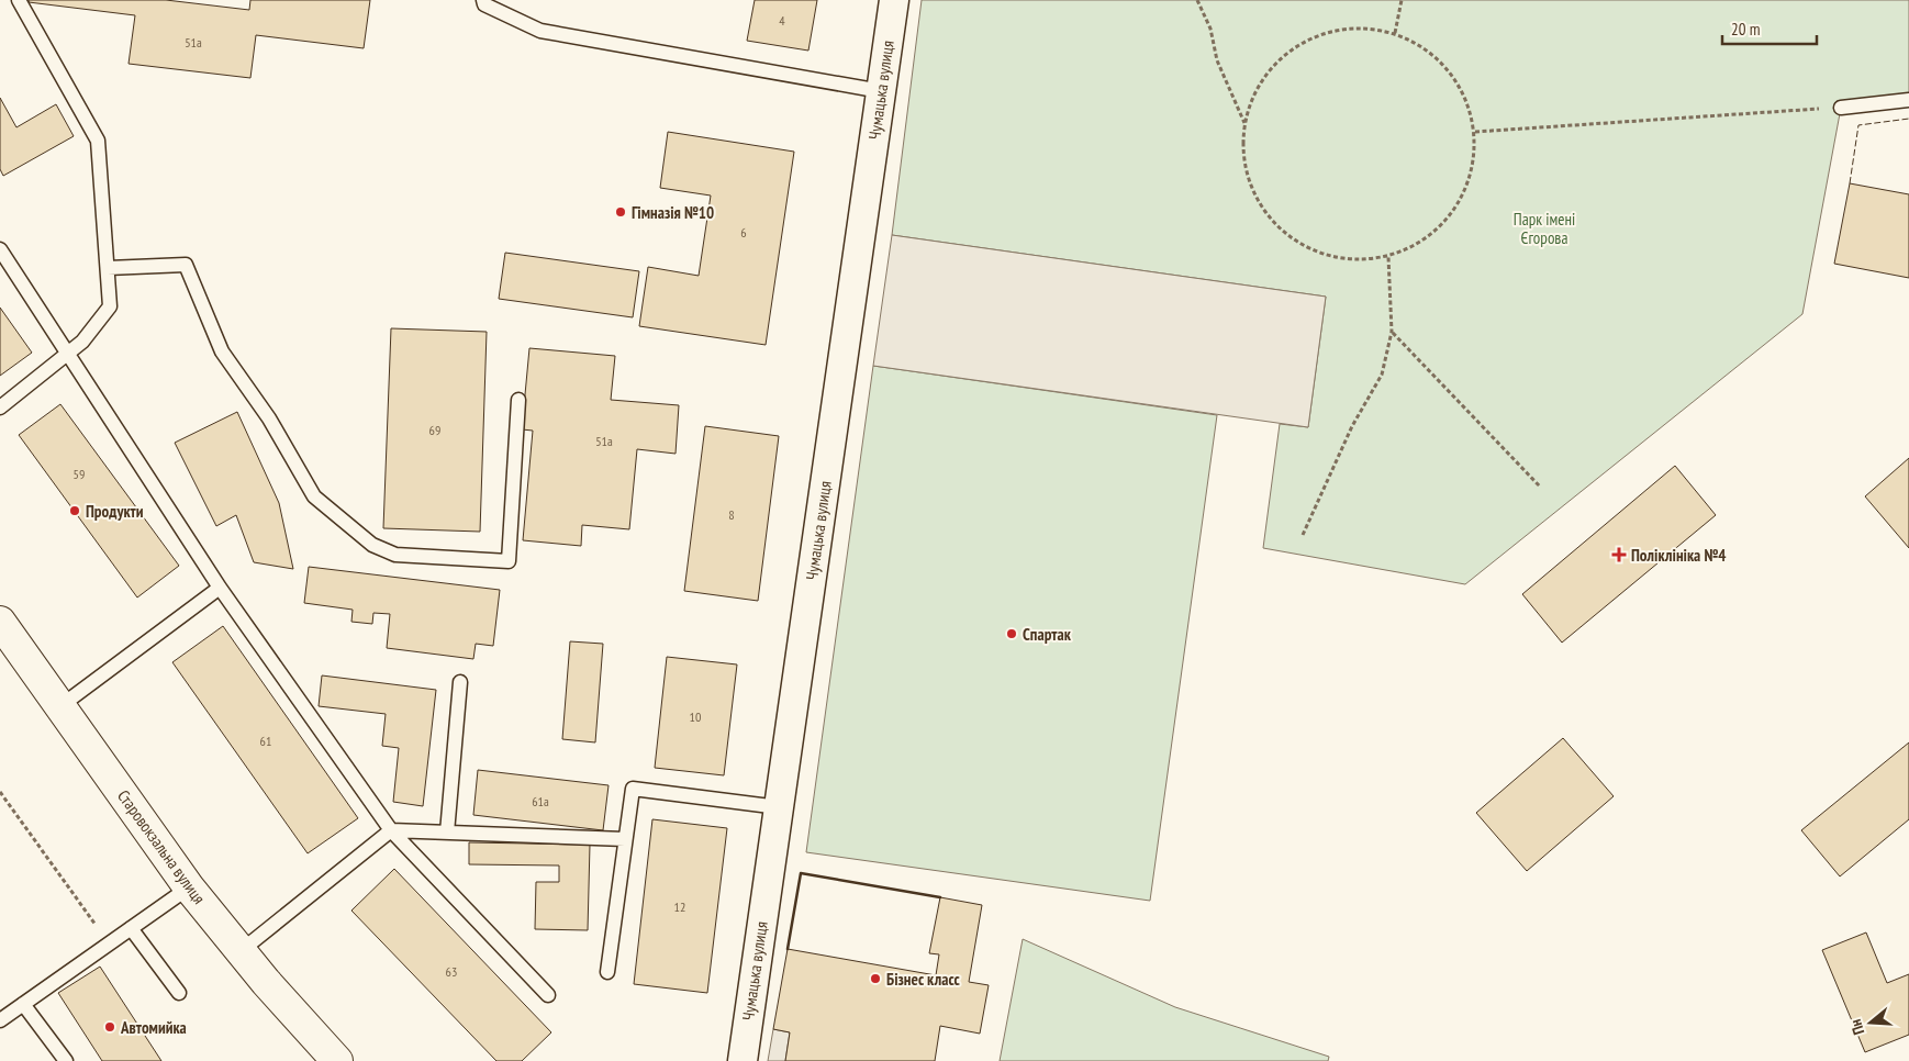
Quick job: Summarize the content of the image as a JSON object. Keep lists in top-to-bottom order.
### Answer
{
  "streets": {
    "main road": ["Старовокзальна вулиця"],
    "street": ["Чумацька вулиця"]
  },
  "parks": ["Парк імені Єгорова"],
  "places": {
    "other": [
      "Гімназія №10",
      "Продукти",
      "Спартак",
      "Бізнес класс",
      "Автомийка"
    ],
    "health": ["Поліклініка №4"]
  },
  "house_numbers": [
    "4",
    "51а",
    "6",
    "69",
    "51а",
    "59",
    "8",
    "10",
    "61",
    "61а",
    "12",
    "63"
  ],
  "scale_bar": "20 m",
  "north": "left"
}
